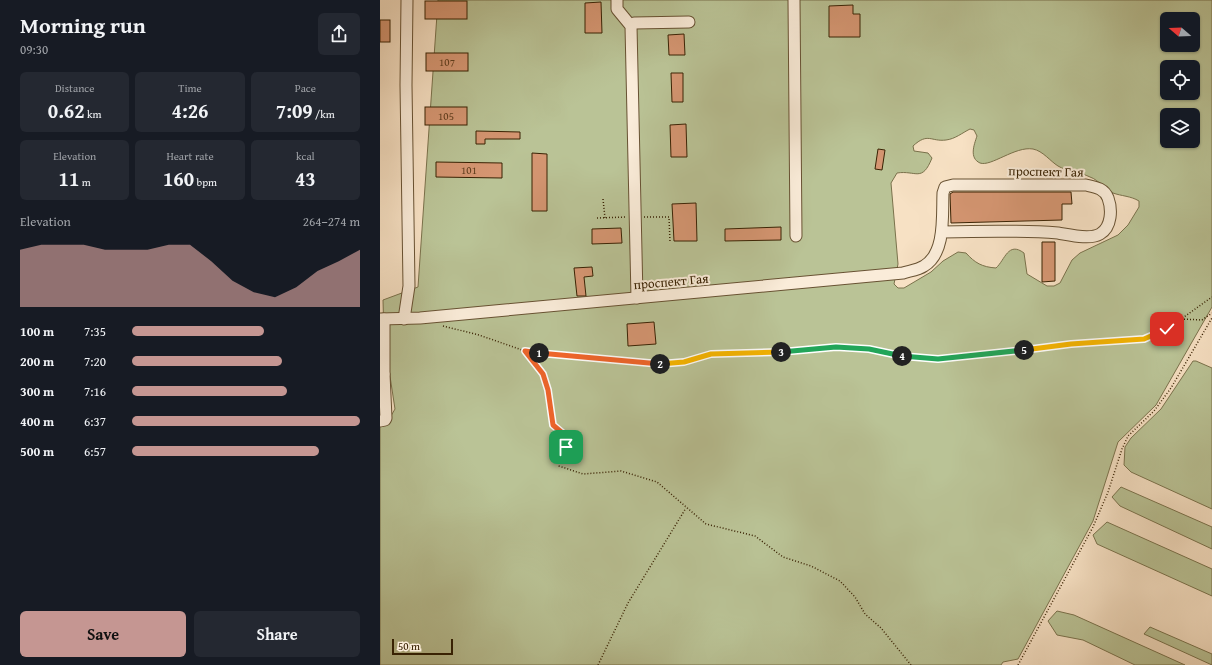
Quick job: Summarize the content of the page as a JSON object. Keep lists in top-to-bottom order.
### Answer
{
  "streets": {
    "street": ["проспект Гая"]
  },
  "house_numbers": ["107", "105", "101"],
  "scale_bar": "50 m",
  "north": "left",
  "page": {
    "heading": ["Morning run", "09:30"],
    "stats": [
      ["Distance", "0.62 km"],
      ["Time", "4:26"],
      ["Pace", "7:09 /km"],
      ["Elevation", "11 m"],
      ["Heart rate", "160 bpm"],
      ["kcal", "43"]
    ],
    "chart": ["Elevation", "264–274 m"],
    "list": [
      {
        "name": "100 m",
        "note": "7:35"
      },
      {
        "name": "200 m",
        "note": "7:20"
      },
      {
        "name": "300 m",
        "note": "7:16"
      },
      {
        "name": "400 m",
        "note": "6:37"
      },
      {
        "name": "500 m",
        "note": "6:57"
      }
    ],
    "pins": [
      "5",
      "3",
      "1",
      "4",
      "2"
    ],
    "buttons": ["Save", "Share"],
    "scale": "50 m"
  }
}
